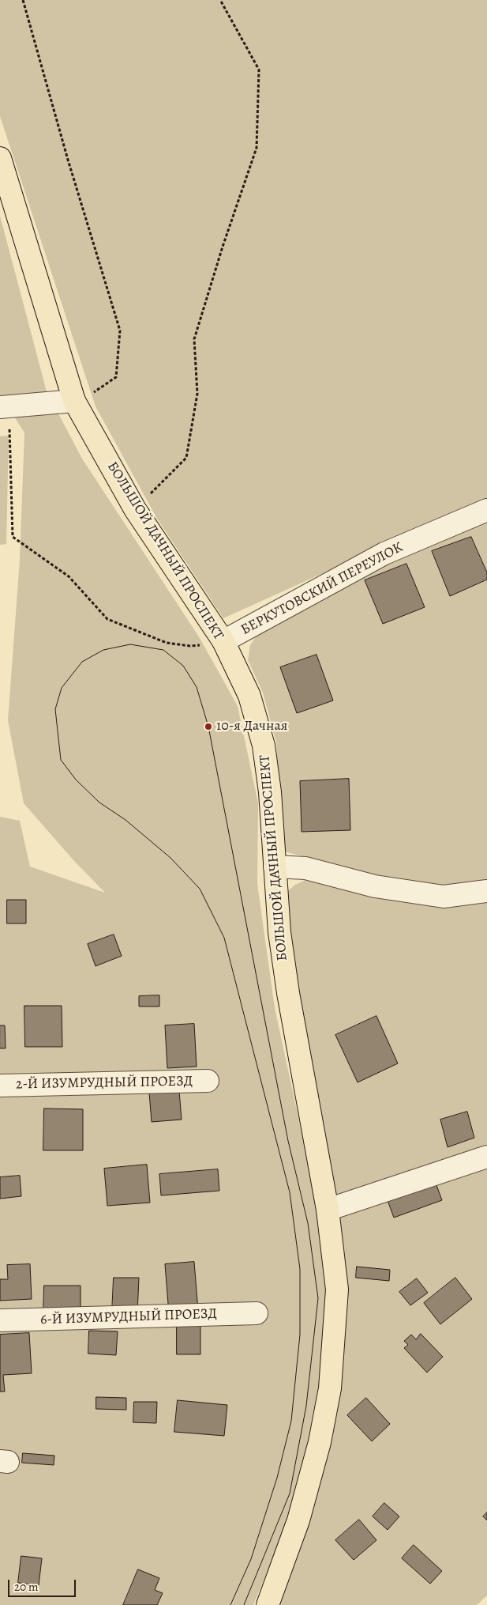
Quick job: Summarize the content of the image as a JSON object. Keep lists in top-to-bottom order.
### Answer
{
  "streets": {
    "main road": ["БОЛЬШОЙ ДАЧНЫЙ ПРОСПЕКТ"],
    "street": ["БЕРКУТОВСКИЙ ПЕРЕУЛОК", "2-Й ИЗУМРУДНЫЙ ПРОЕЗД", "6-Й ИЗУМРУДНЫЙ ПРОЕЗД"]
  },
  "crossings": [
    ["БОЛЬШОЙ ДАЧНЫЙ ПРОСПЕКТ", "БЕРКУТОВСКИЙ ПЕРЕУЛОК"]
  ],
  "places": ["10-я Дачная"],
  "scale_bar": "20 m"
}
